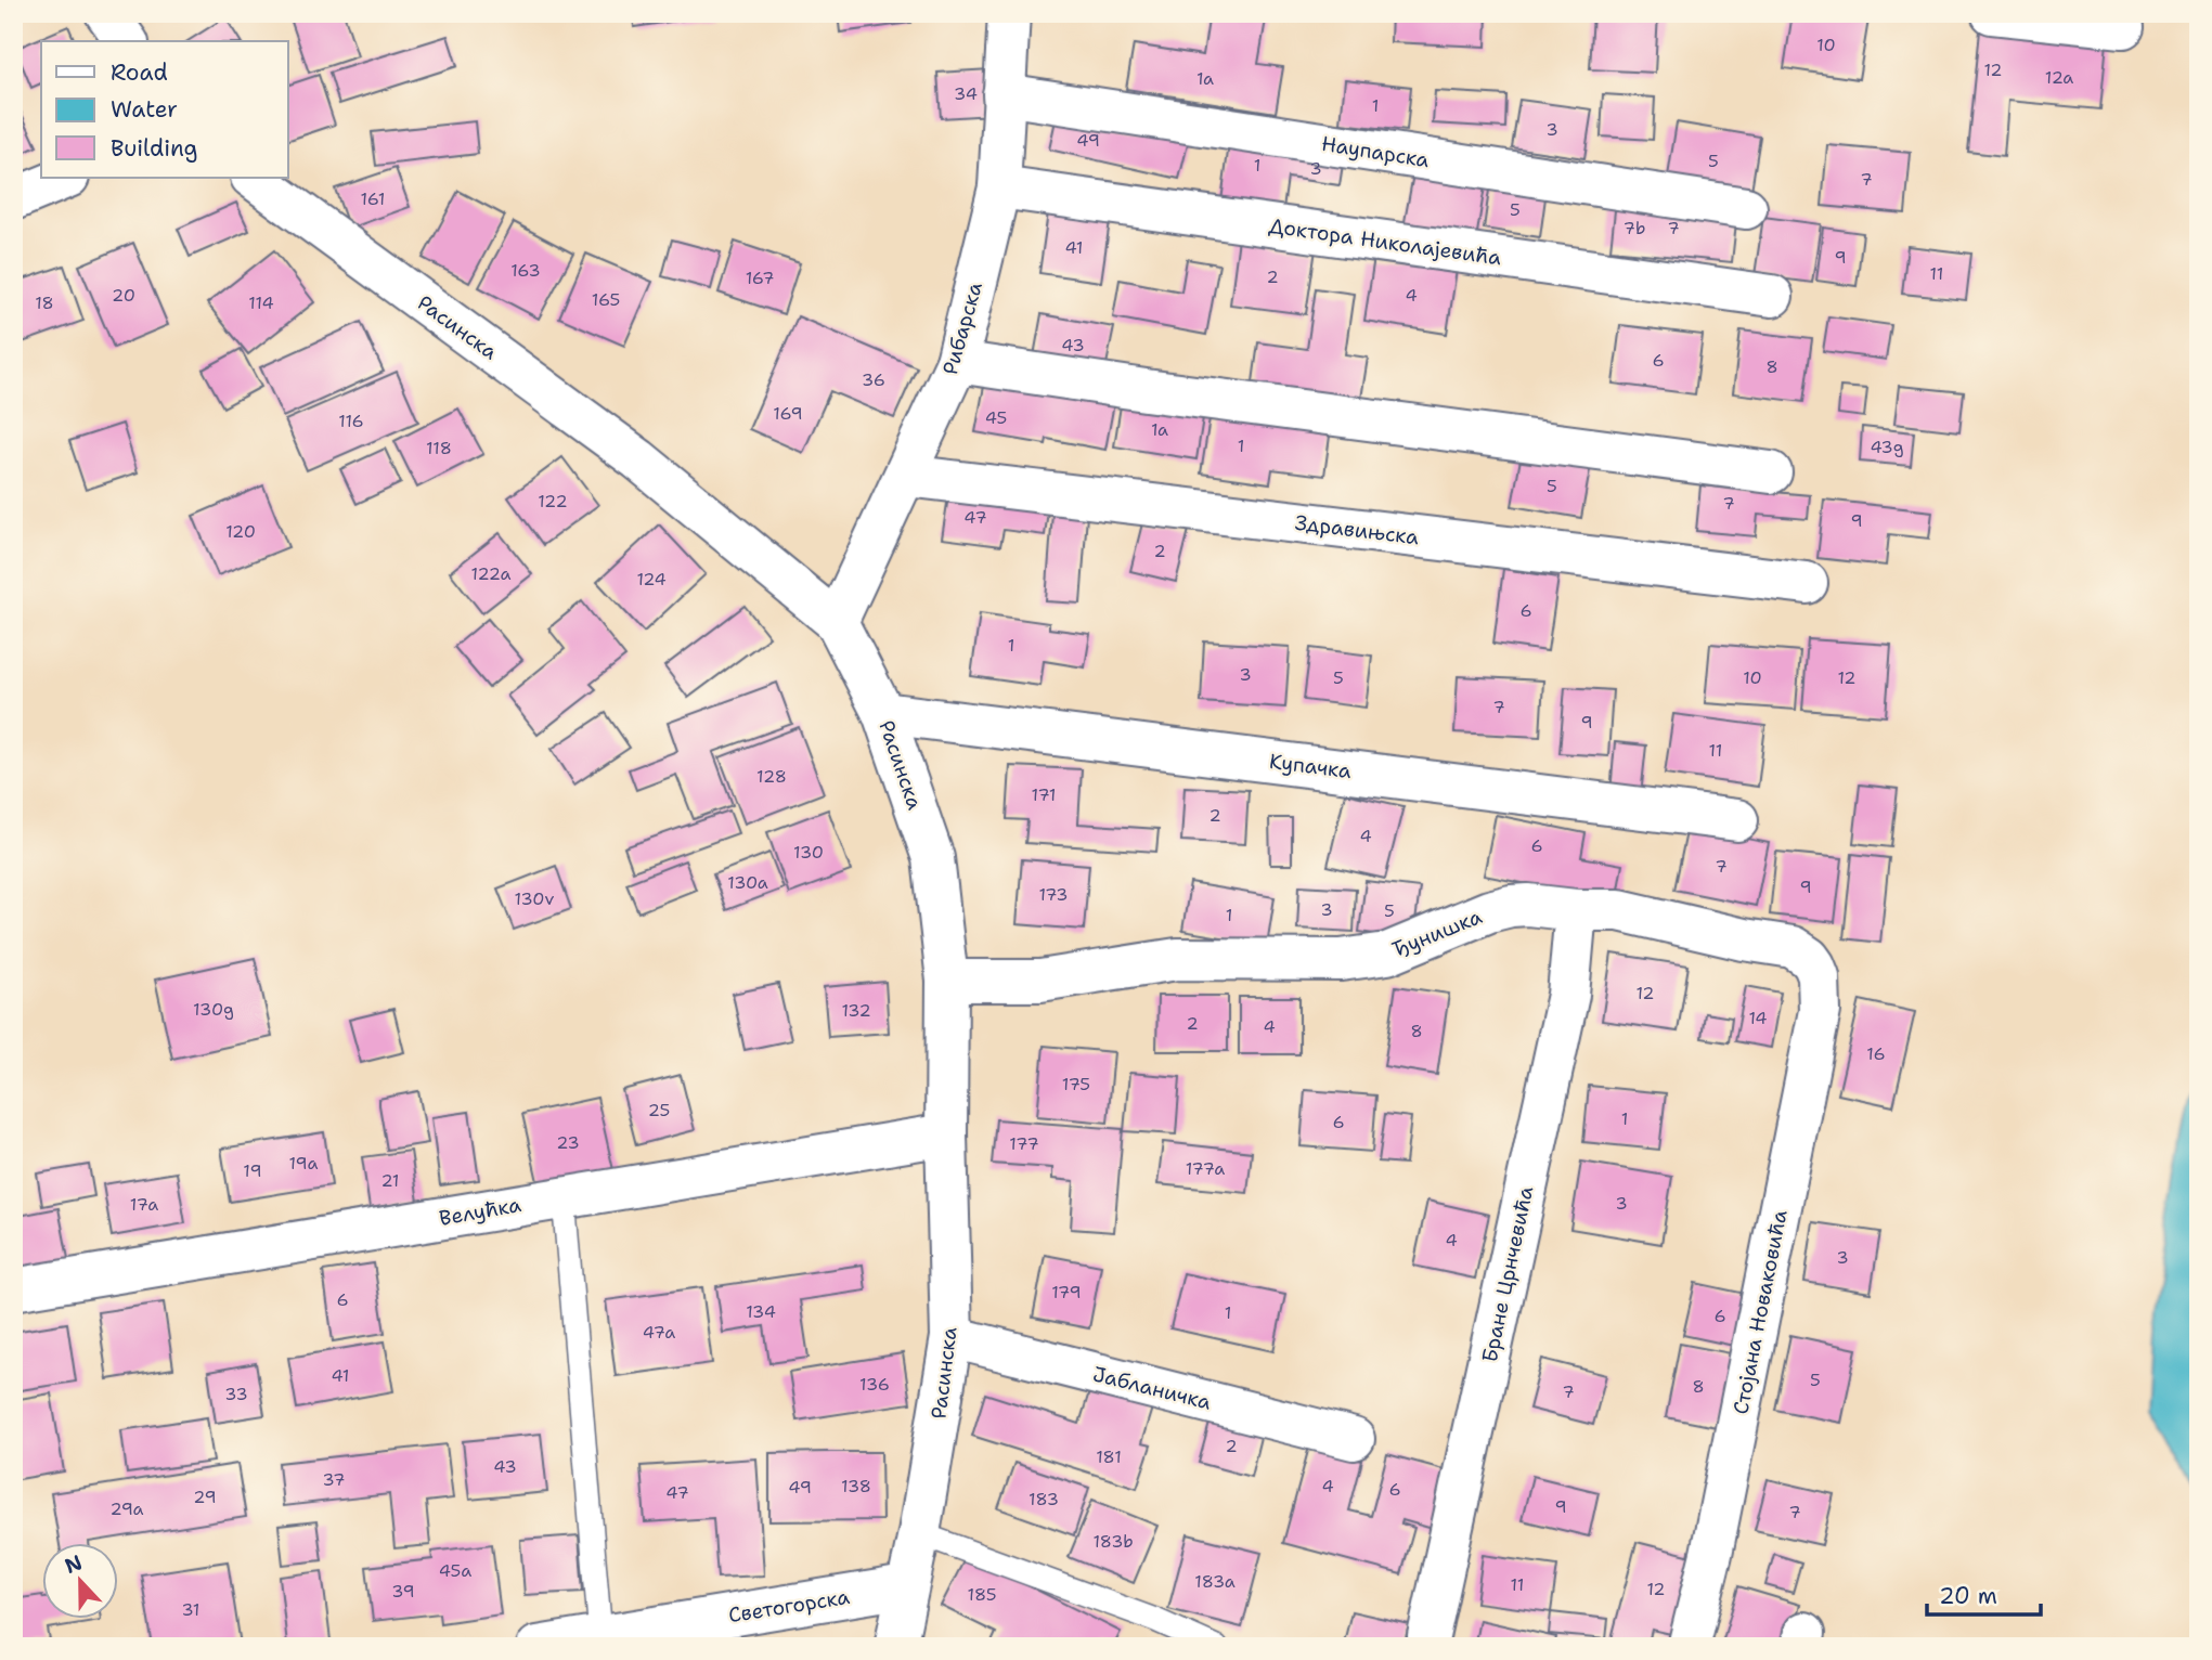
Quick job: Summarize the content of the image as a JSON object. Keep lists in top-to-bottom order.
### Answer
{
  "streets": {
    "street": [
      "Наупарска",
      "Доктора Николајевића",
      "Расинска",
      "Рибарска",
      "Здравињска",
      "Купачка",
      "Ђунишка",
      "Велућка",
      "Бране Црнчевића",
      "Стојана Новаковића",
      "Јабланичка",
      "Светогорска"
    ]
  },
  "crossings": [
    ["Наупарска", "Рибарска"],
    ["Доктора Николајевића", "Рибарска"],
    ["Расинска", "Рибарска"],
    ["Расинска", "Купачка"],
    ["Расинска", "Ђунишка"],
    ["Расинска", "Велућка"],
    ["Расинска", "Јабланичка"],
    ["Расинска", "Светогорска"],
    ["Рибарска", "Здравињска"],
    ["Ђунишка", "Бране Црнчевића"],
    ["Ђунишка", "Стојана Новаковића"]
  ],
  "house_numbers": [
    "10",
    "12",
    "12a",
    "1a",
    "34",
    "1",
    "3",
    "49",
    "5",
    "1",
    "3",
    "7",
    "161",
    "5",
    "7b",
    "7",
    "41",
    "9",
    "163",
    "11",
    "2",
    "167",
    "20",
    "4",
    "165",
    "18",
    "114",
    "43",
    "6",
    "8",
    "36",
    "169",
    "45",
    "116",
    "1a",
    "1",
    "43g",
    "118",
    "5",
    "122",
    "7",
    "47",
    "9",
    "120",
    "2",
    "122a",
    "124",
    "6",
    "1",
    "3",
    "5",
    "10",
    "12",
    "7",
    "9",
    "11",
    "128",
    "171",
    "2",
    "4",
    "6",
    "130",
    "7",
    "130a",
    "9",
    "173",
    "130v",
    "3",
    "5",
    "1",
    "12",
    "130g",
    "132",
    "14",
    "2",
    "4",
    "8",
    "16",
    "175",
    "25",
    "1",
    "6",
    "23",
    "177",
    "19a",
    "177a",
    "19",
    "21",
    "3",
    "17a",
    "4",
    "3",
    "179",
    "6",
    "134",
    "1",
    "6",
    "47a",
    "41",
    "5",
    "136",
    "8",
    "7",
    "33",
    "2",
    "181",
    "43",
    "37",
    "138",
    "4",
    "49",
    "6",
    "47",
    "29",
    "183",
    "9",
    "29a",
    "7",
    "183b",
    "45a",
    "183a",
    "11",
    "12",
    "39",
    "185",
    "31"
  ],
  "legend": ["Road", "Water", "Building"],
  "scale_bar": "20 m",
  "north": "top"
}
